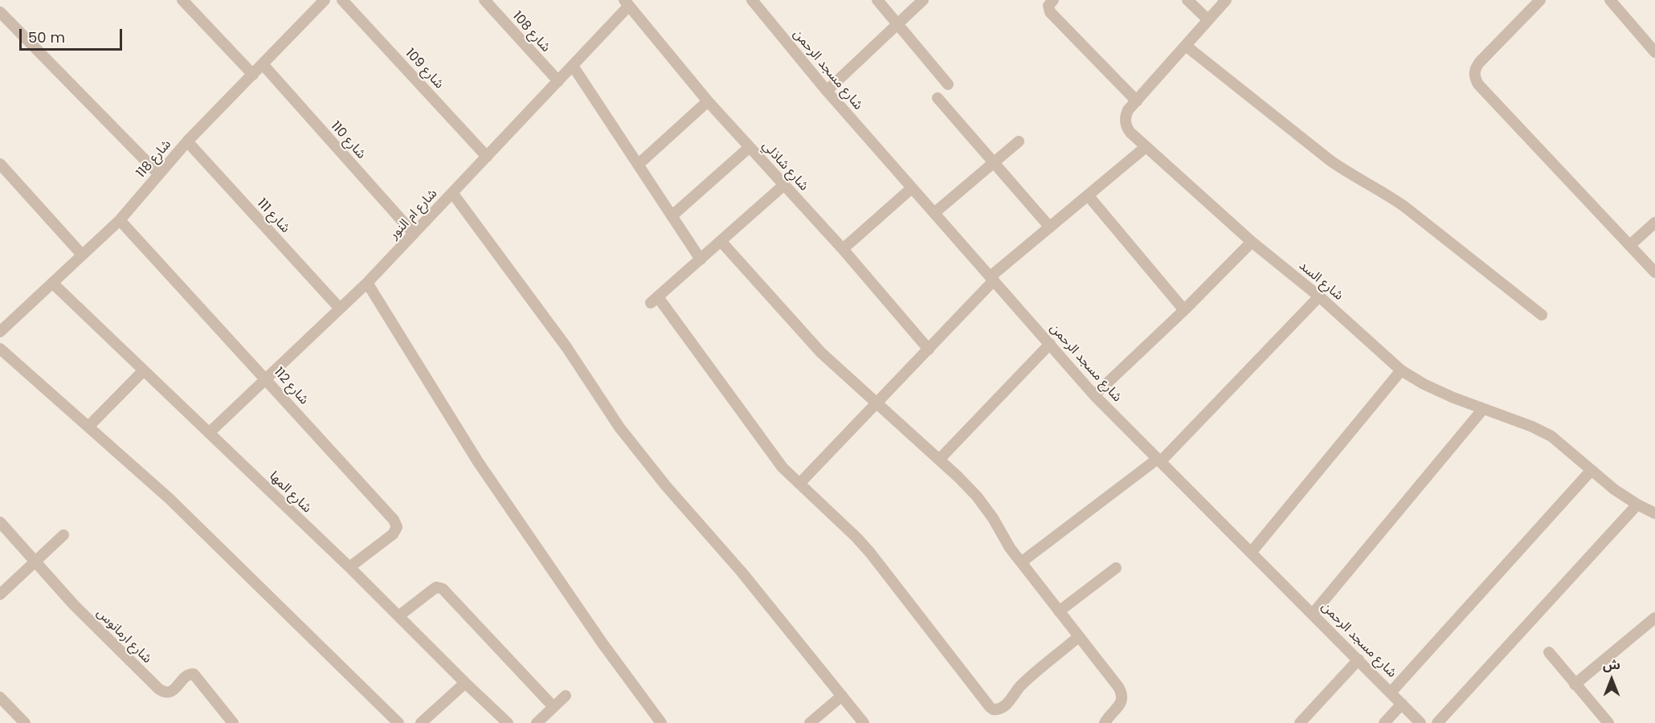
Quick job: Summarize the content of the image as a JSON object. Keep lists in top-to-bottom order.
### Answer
{
  "streets": {
    "street": [
      "شارع 108",
      "شارع 109",
      "شارع مسجد الرحمن",
      "شارع 110",
      "شارع 118",
      "شارع شاذلي",
      "شارع ام النور",
      "شارع 111",
      "شارع السد",
      "شارع 112",
      "شارع المها",
      "شارع ارمانوس"
    ]
  },
  "crossings": [
    ["شارع 108", "شارع ام النور"],
    ["شارع 109", "شارع ام النور"],
    ["شارع 110", "شارع 118"],
    ["شارع 110", "شارع ام النور"],
    ["شارع 118", "شارع 111"],
    ["شارع 118", "شارع 112"],
    ["شارع 118", "شارع المها"],
    ["شارع شاذلي", "شارع ام النور"],
    ["شارع ام النور", "شارع 111"],
    ["شارع ام النور", "شارع 112"],
    ["شارع ام النور", "شارع المها"],
    ["شارع 112", "شارع المها"]
  ],
  "scale_bar": "50 m",
  "north": "top"
}
